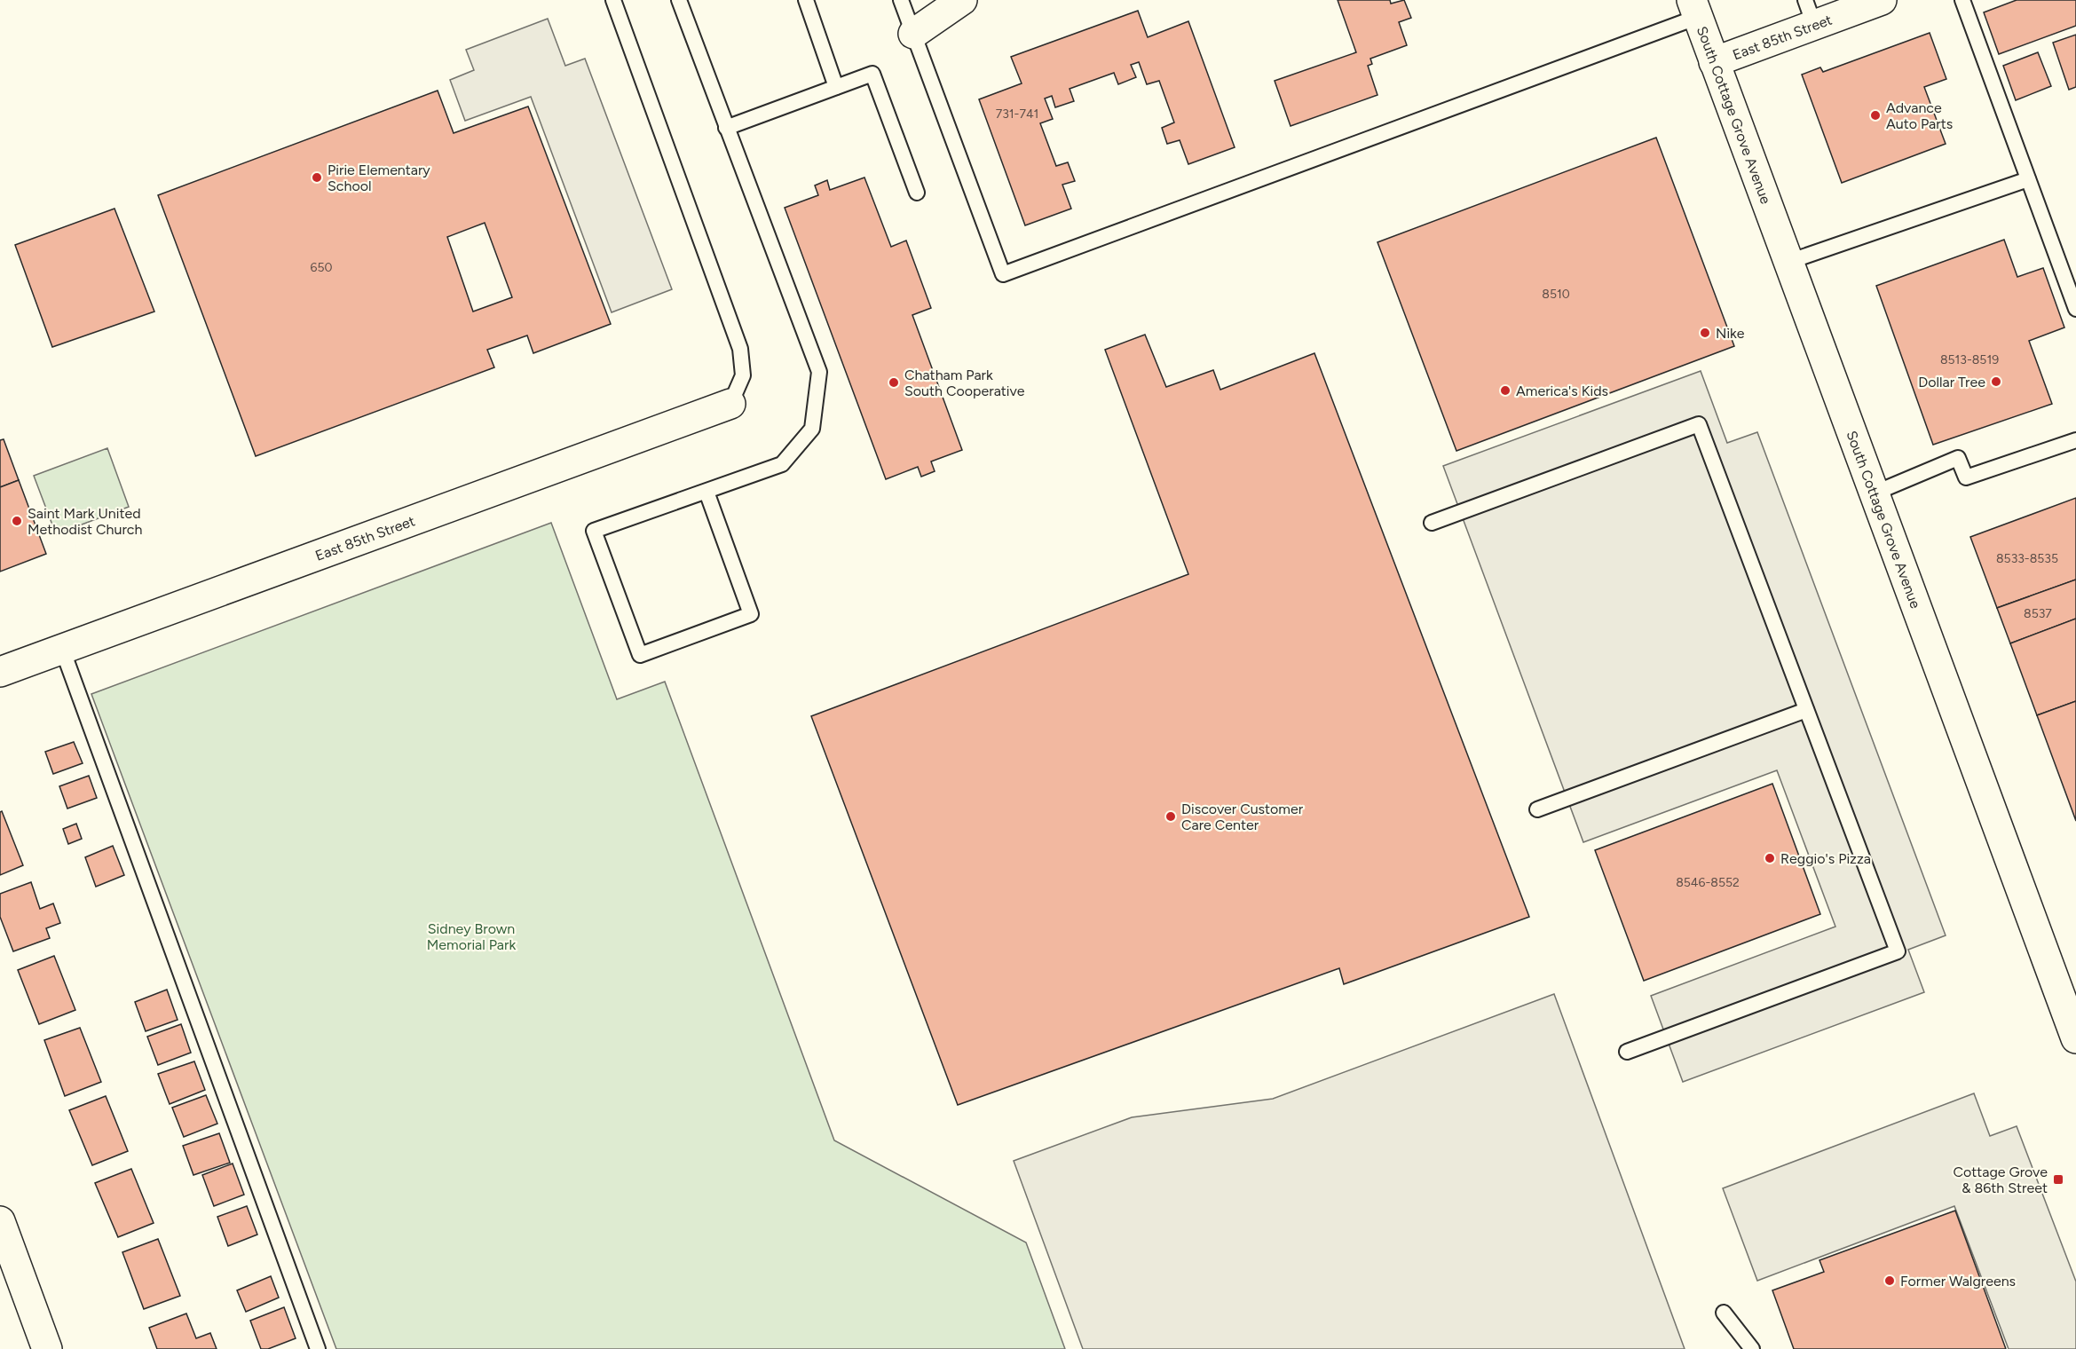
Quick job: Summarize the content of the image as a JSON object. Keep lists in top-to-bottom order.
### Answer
{
  "streets": {
    "street": ["East 85th Street", "South Cottage Grove Avenue"]
  },
  "crossings": [
    ["East 85th Street", "South Cottage Grove Avenue"]
  ],
  "parks": ["Sidney Brown Memorial Park"],
  "places": {
    "other": [
      "Advance Auto Parts",
      "Pirie Elementary School",
      "Nike",
      "Dollar Tree",
      "Chatham Park South Cooperative",
      "America's Kids",
      "Saint Mark United Methodist Church",
      "Discover Customer Care Center",
      "Reggio's Pizza",
      "Former Walgreens"
    ],
    "transit": ["Cottage Grove & 86th Street"]
  },
  "house_numbers": [
    "731-741",
    "650",
    "8510",
    "8513-8519",
    "8533-8535",
    "8537",
    "8546-8552"
  ]
}
